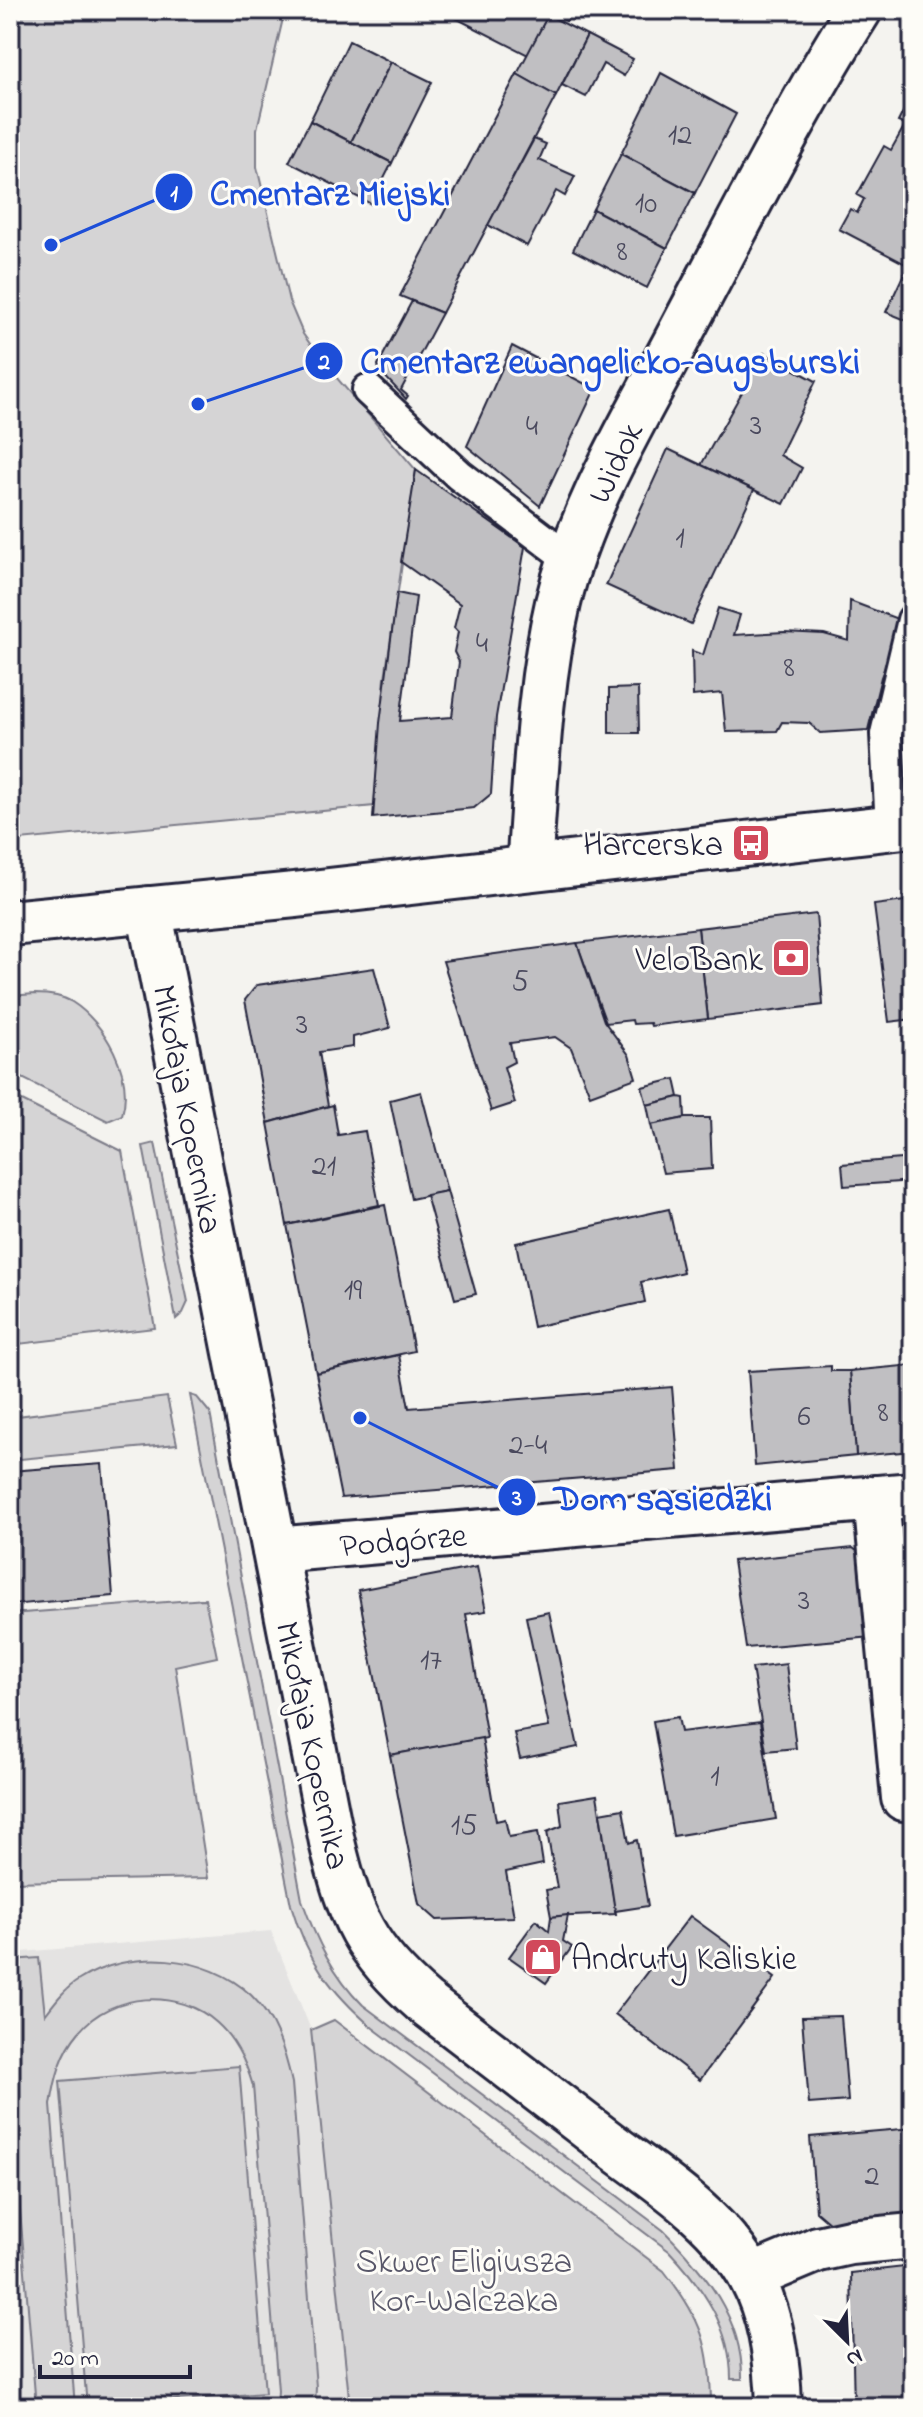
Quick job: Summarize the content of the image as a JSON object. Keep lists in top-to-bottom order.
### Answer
{
  "streets": {
    "street": ["Widok", "Mikołaja Kopernika", "Podgórze"]
  },
  "crossings": [
    ["Mikołaja Kopernika", "Podgórze"]
  ],
  "parks": ["Skwer Eligiusza Kor-Walczaka"],
  "places": {
    "other": ["Cmentarz Miejski", "Cmentarz ewangelicko-augsburski", "Dom sąsiedzki"],
    "bus stop": ["Harcerska"],
    "bank": ["VeloBank"],
    "shop": ["Andruty Kaliskie"]
  },
  "house_numbers": [
    "12",
    "10",
    "8",
    "3",
    "4",
    "1",
    "4",
    "8",
    "5",
    "3",
    "21",
    "19",
    "8",
    "6",
    "2-4",
    "3",
    "17",
    "1",
    "15",
    "2"
  ],
  "scale_bar": "20 m",
  "north": "bottom right"
}
